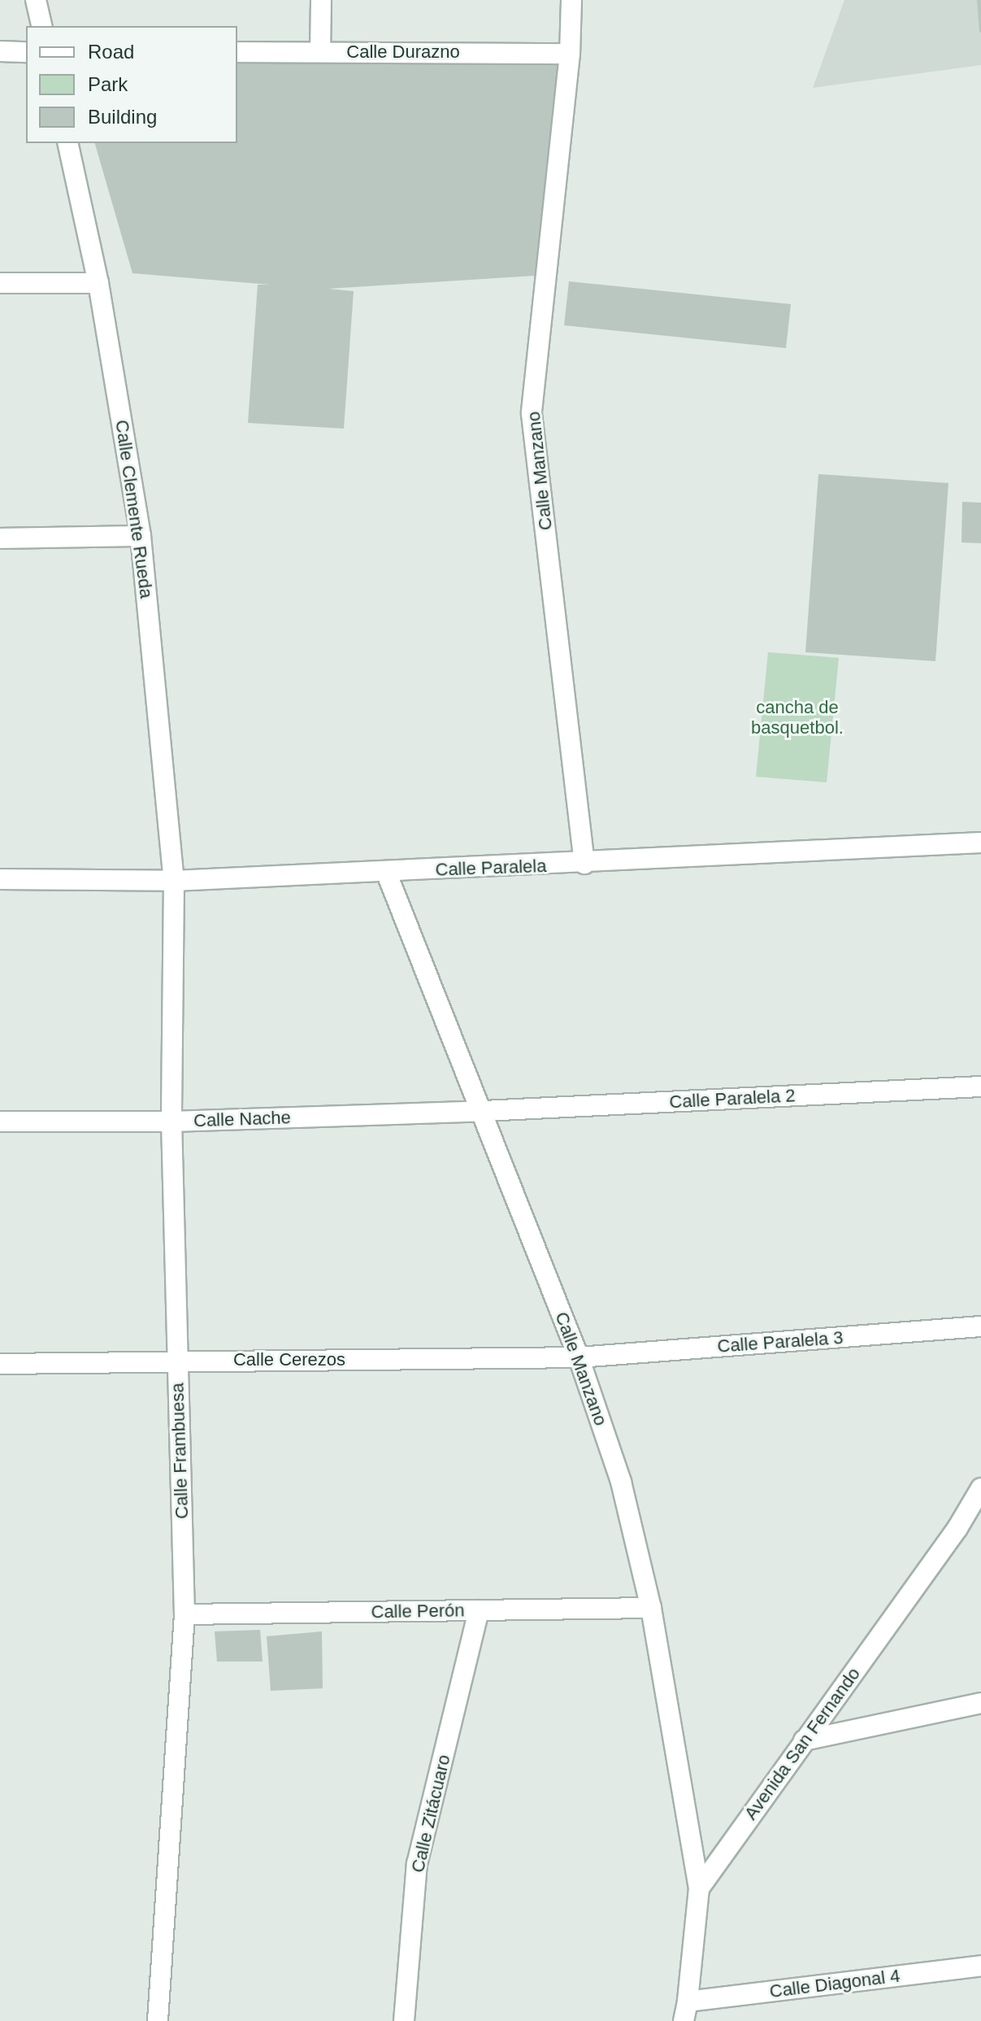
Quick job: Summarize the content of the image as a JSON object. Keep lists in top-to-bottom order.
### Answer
{
  "streets": {
    "street": [
      "Calle Durazno",
      "Calle Manzano",
      "Calle Clemente Rueda",
      "Calle Paralela",
      "Calle Paralela 2",
      "Calle Nache",
      "Calle Paralela 3",
      "Calle Cerezos",
      "Calle Frambuesa",
      "Calle Perón",
      "Avenida San Fernando",
      "Calle Zitácuaro",
      "Calle Diagonal 4"
    ]
  },
  "crossings": [
    ["Calle Durazno", "Calle Manzano"],
    ["Calle Manzano", "Calle Paralela"],
    ["Calle Manzano", "Calle Paralela 2"],
    ["Calle Manzano", "Calle Nache"],
    ["Calle Manzano", "Calle Paralela 3"],
    ["Calle Manzano", "Calle Cerezos"],
    ["Calle Manzano", "Calle Perón"],
    ["Calle Manzano", "Avenida San Fernando"],
    ["Calle Clemente Rueda", "Calle Paralela"],
    ["Calle Clemente Rueda", "Calle Frambuesa"],
    ["Calle Paralela", "Calle Frambuesa"],
    ["Calle Paralela 2", "Calle Nache"],
    ["Calle Nache", "Calle Frambuesa"],
    ["Calle Paralela 3", "Calle Cerezos"],
    ["Calle Cerezos", "Calle Frambuesa"],
    ["Calle Frambuesa", "Calle Perón"],
    ["Calle Perón", "Calle Zitácuaro"],
    ["Avenida San Fernando", "Calle Diagonal 4"]
  ],
  "parks": ["cancha de basquetbol."],
  "legend": ["Road", "Park", "Building"]
}
